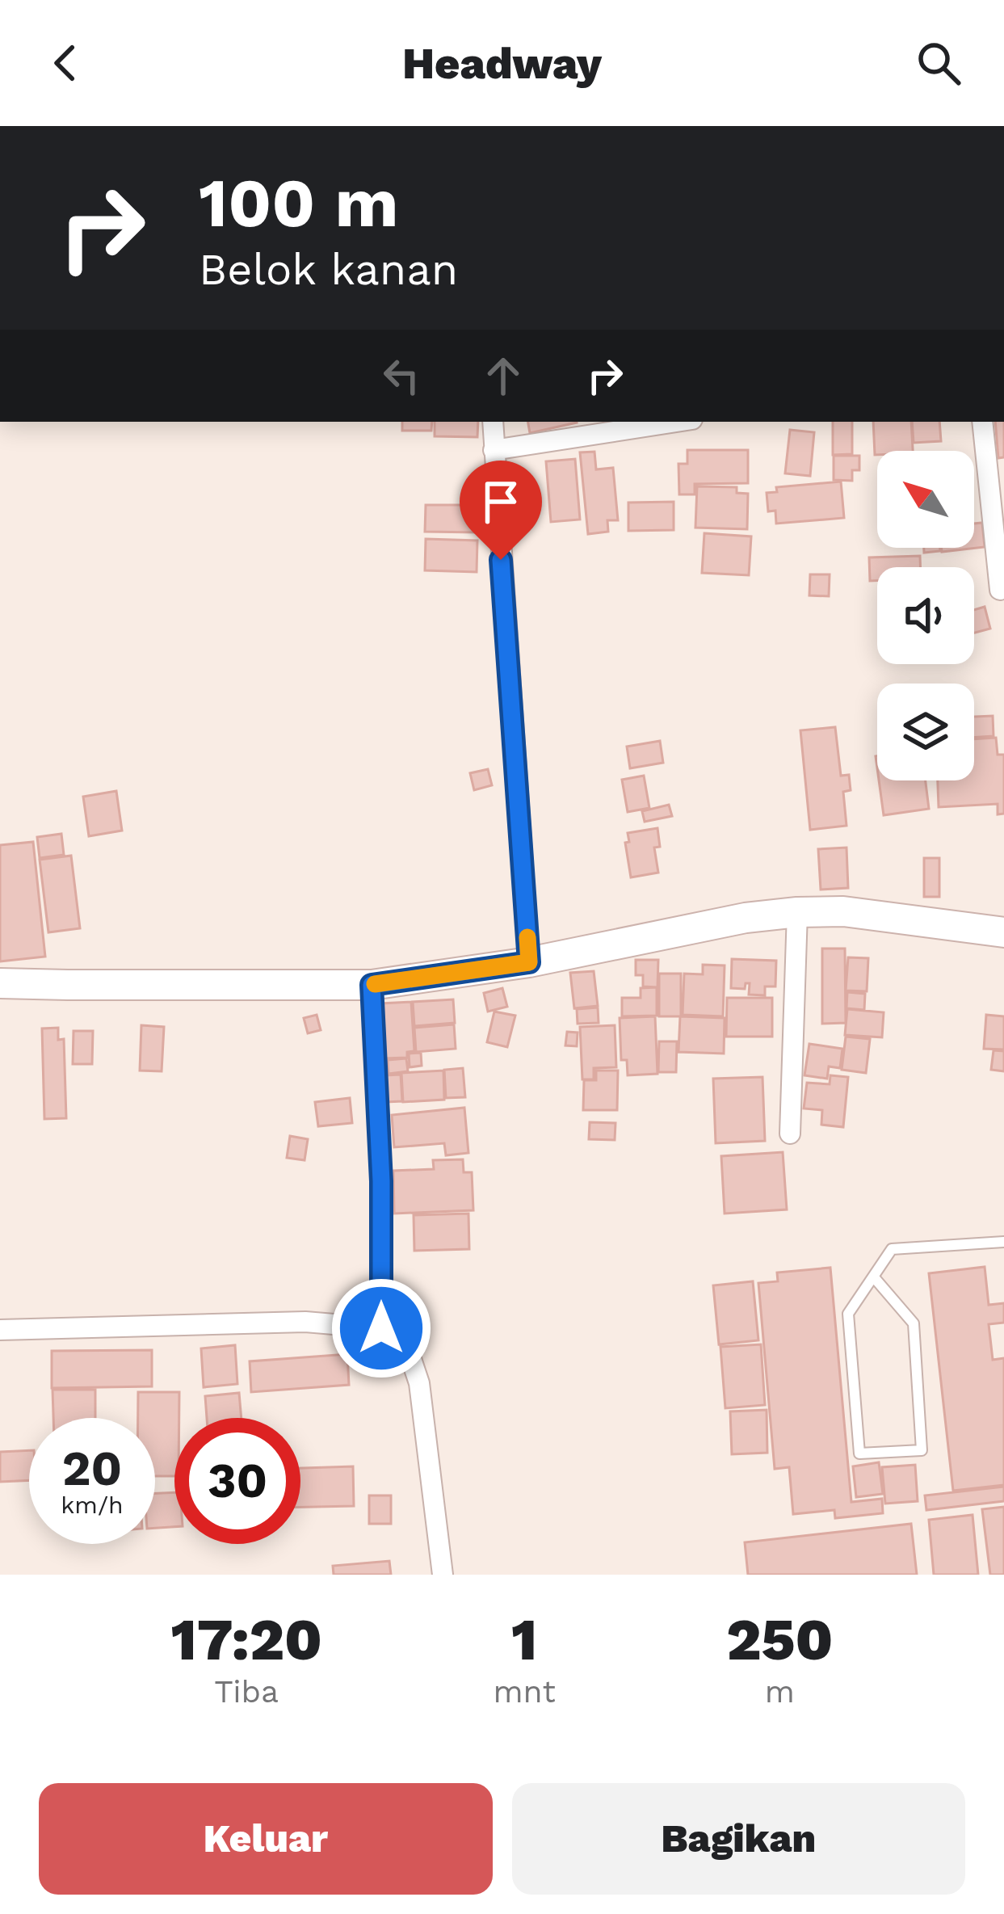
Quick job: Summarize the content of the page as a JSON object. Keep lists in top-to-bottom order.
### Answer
{
  "north": "top left",
  "page": {
    "header": "Headway",
    "turn": ["100 m", "Belok kanan"],
    "speed": "20 km/h",
    "limit": "30",
    "eta": [
      "17:20",
      "Tiba",
      "1",
      "mnt",
      "250",
      "m"
    ],
    "buttons": ["Keluar", "Bagikan"]
  }
}
